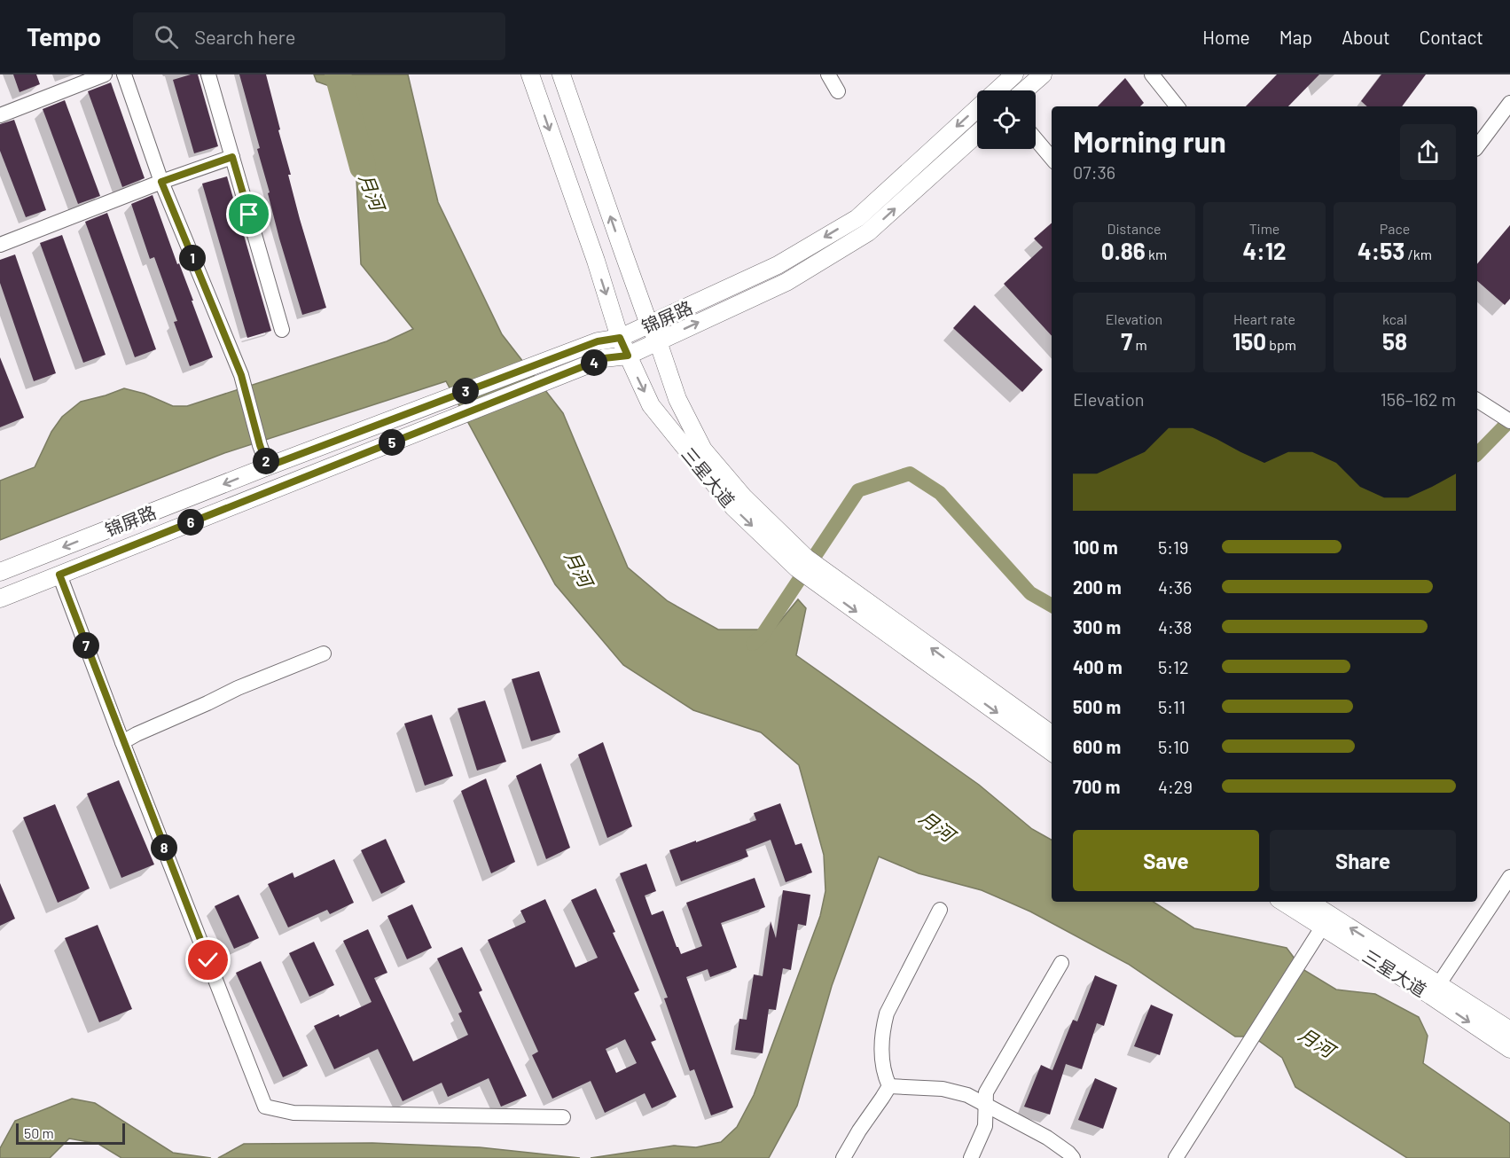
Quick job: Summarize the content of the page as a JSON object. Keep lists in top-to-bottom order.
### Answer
{
  "streets": {
    "street": ["锦屏路", "三星大道"]
  },
  "crossings": [
    ["锦屏路", "三星大道"]
  ],
  "water": ["月河"],
  "scale_bar": "50 m",
  "page": {
    "header": "Tempo",
    "search": "Search here",
    "nav": [
      "Home",
      "Map",
      "About",
      "Contact"
    ],
    "heading": ["Morning run", "07:36"],
    "stats": [
      ["Distance", "0.86 km"],
      ["Time", "4:12"],
      ["Pace", "4:53 /km"],
      ["Elevation", "7 m"],
      ["Heart rate", "150 bpm"],
      ["kcal", "58"]
    ],
    "pins": [
      "1",
      "4",
      "3",
      "5",
      "2",
      "6",
      "7",
      "8"
    ],
    "chart": ["Elevation", "156–162 m"],
    "list": [
      {
        "name": "100 m",
        "note": "5:19"
      },
      {
        "name": "200 m",
        "note": "4:36"
      },
      {
        "name": "300 m",
        "note": "4:38"
      },
      {
        "name": "400 m",
        "note": "5:12"
      },
      {
        "name": "500 m",
        "note": "5:11"
      },
      {
        "name": "600 m",
        "note": "5:10"
      },
      {
        "name": "700 m",
        "note": "4:29"
      }
    ],
    "buttons": ["Save", "Share"],
    "scale": "50 m"
  }
}
